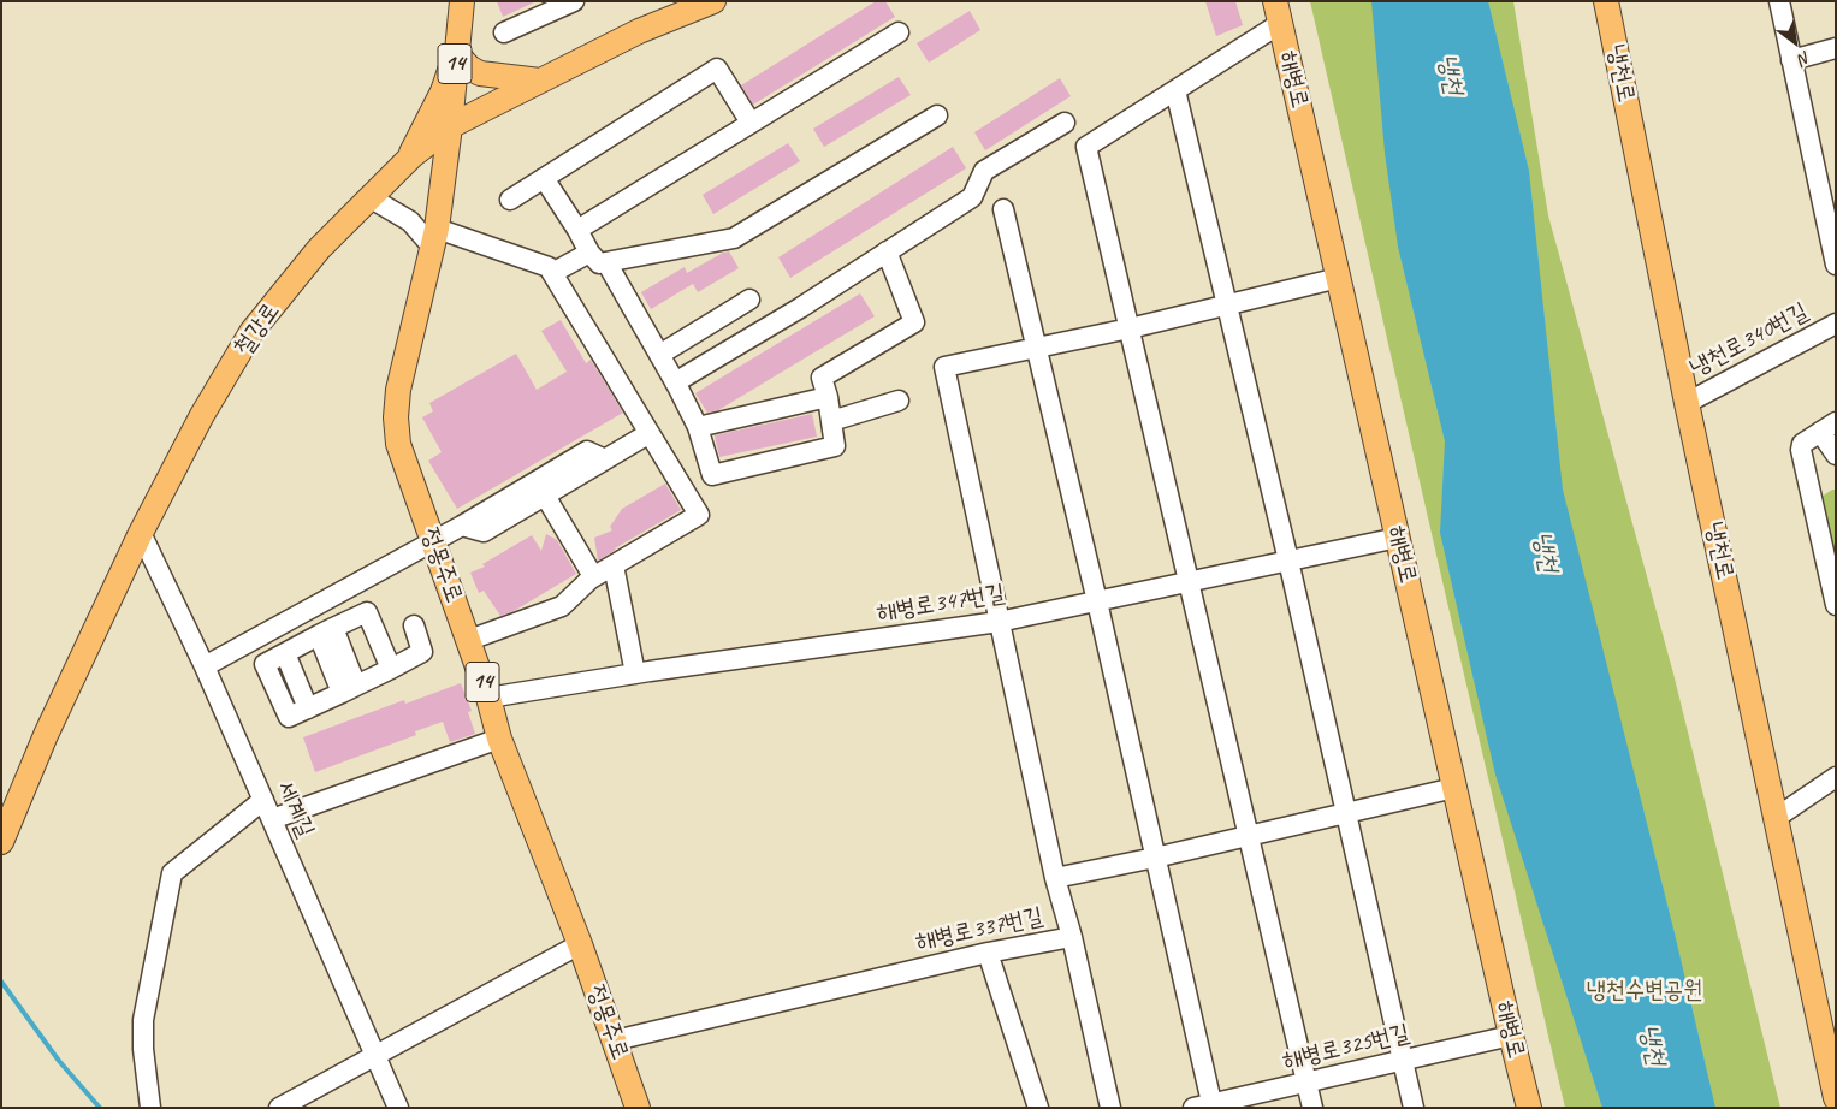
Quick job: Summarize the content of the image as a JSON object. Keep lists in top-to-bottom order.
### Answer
{
  "streets": {
    "main road": [
      "14",
      "냉천로",
      "해병로",
      "철강로",
      "정몽주로"
    ],
    "street": [
      "냉천로340번길",
      "해병로347번길",
      "세계길",
      "해병로337번길",
      "해병로325번길"
    ]
  },
  "crossings": [
    ["냉천로", "냉천로340번길"],
    ["해병로", "해병로347번길"],
    ["해병로", "해병로337번길"],
    ["해병로", "해병로325번길"],
    ["철강로", "정몽주로"],
    ["철강로", "세계길"],
    ["정몽주로", "해병로347번길"],
    ["정몽주로", "해병로337번길"]
  ],
  "water": ["냉천"],
  "parks": ["냉천수변공원"],
  "north": "bottom right"
}
